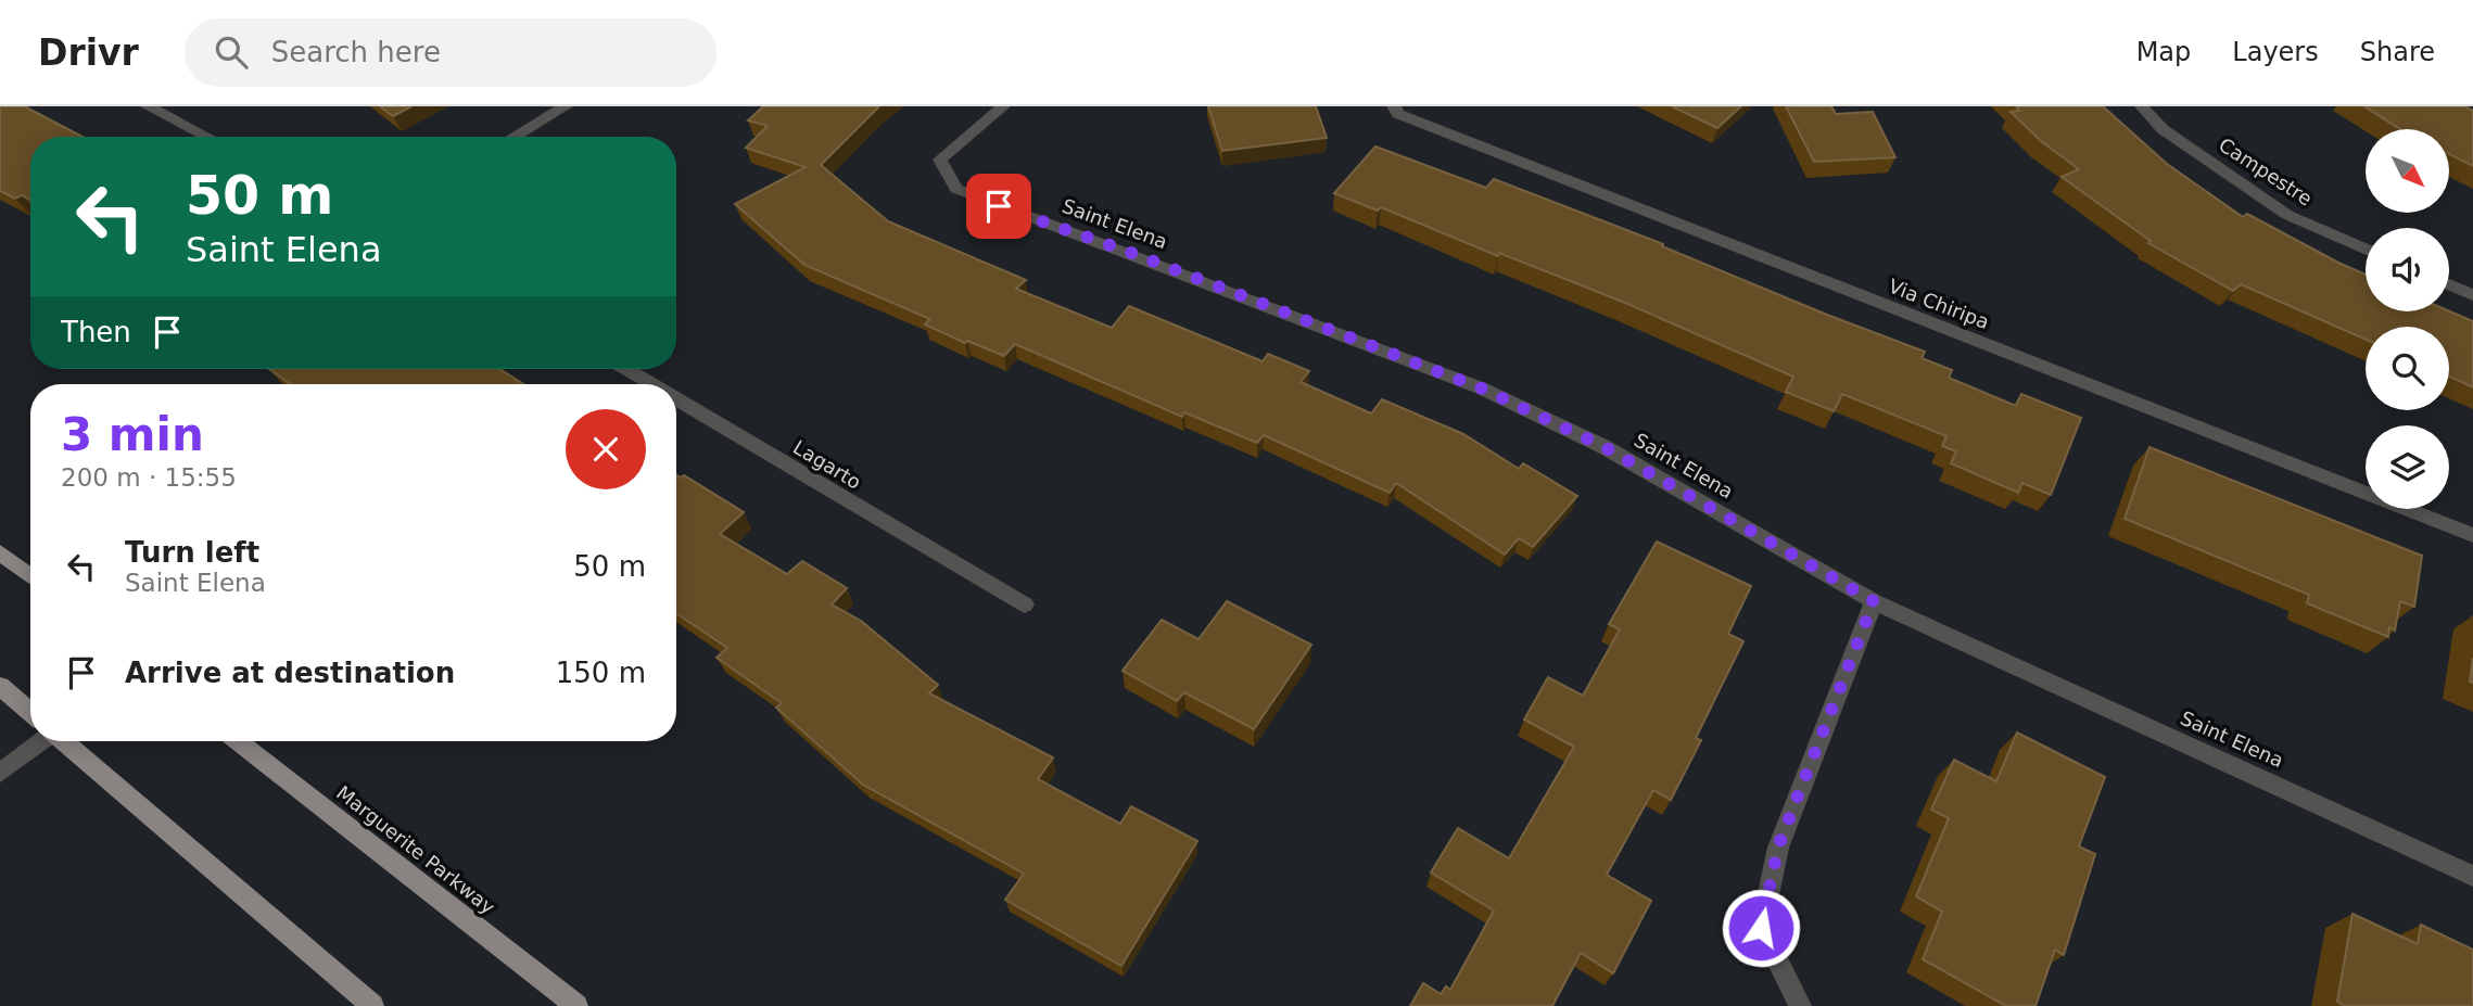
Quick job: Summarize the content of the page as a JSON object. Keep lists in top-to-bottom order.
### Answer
{
  "streets": {
    "main road": ["Marguerite Parkway"],
    "street": [
      "Campestre",
      "Saint Elena",
      "Via Chiripa",
      "Lagarto"
    ]
  },
  "north": "bottom right",
  "page": {
    "header": "Drivr",
    "search": "Search here",
    "nav": ["Map", "Layers", "Share"],
    "turn": ["50 m", "Saint Elena"],
    "then": "Then",
    "heading": ["3 min", "200 m · 15:55"],
    "list": [
      {
        "name": "Turn left",
        "note": "Saint Elena",
        "value": "50 m"
      },
      {
        "name": "Arrive at destination",
        "value": "150 m"
      }
    ]
  }
}
